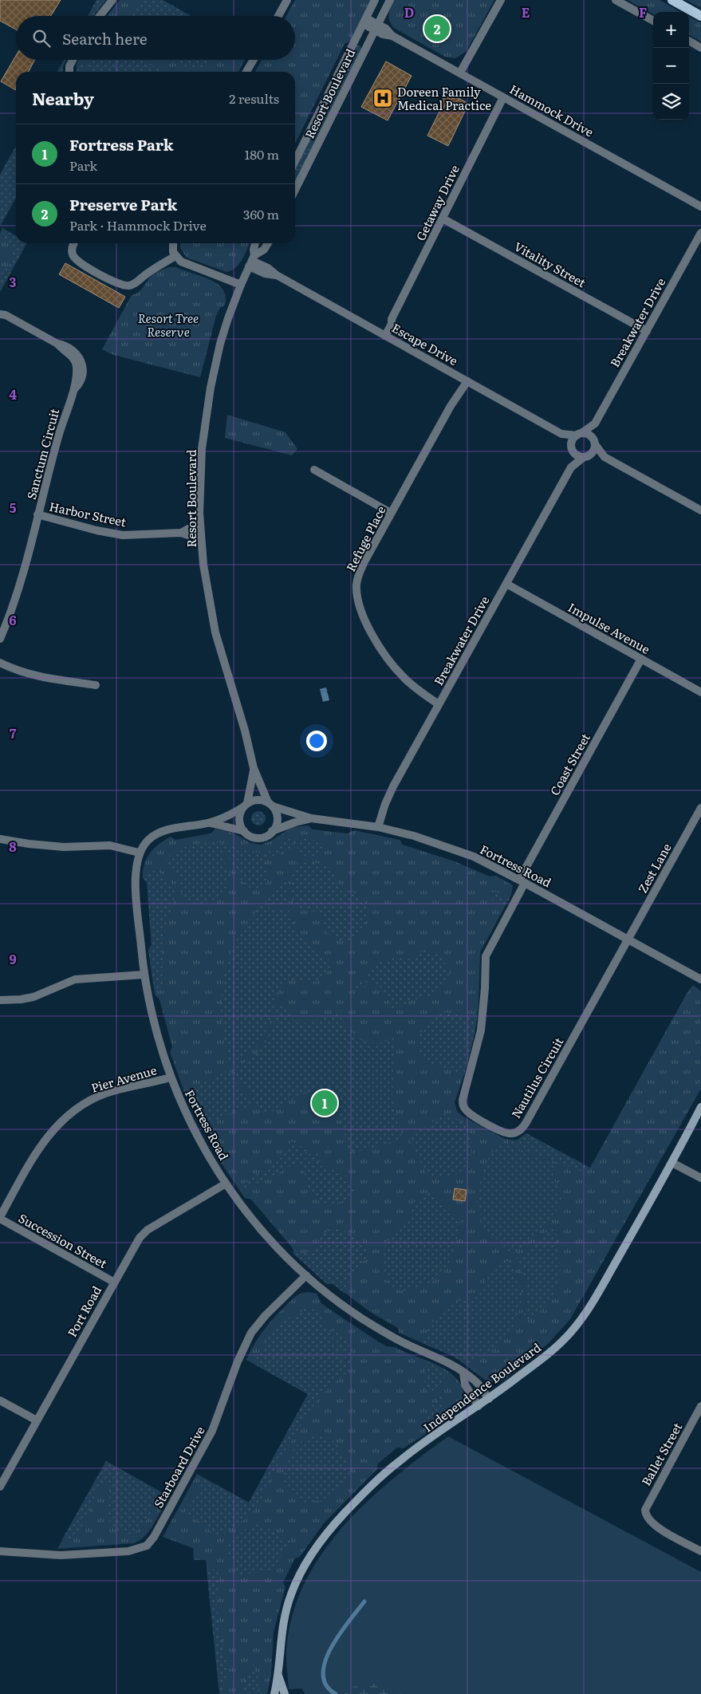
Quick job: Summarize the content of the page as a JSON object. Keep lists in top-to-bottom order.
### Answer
{
  "streets": {
    "street": [
      "Resort Boulevard",
      "Hammock Drive",
      "Getaway Drive",
      "Vitality Street",
      "Breakwater Drive",
      "Escape Drive",
      "Sanctum Circuit",
      "Harbor Street",
      "Refuge Place",
      "Impulse Avenue",
      "Coast Street",
      "Fortress Road",
      "Zest Lane",
      "Nautilus Circuit",
      "Pier Avenue",
      "Succession Street",
      "Port Road",
      "Independence Boulevard",
      "Ballet Street",
      "Starboard Drive"
    ]
  },
  "crossings": [
    ["Resort Boulevard", "Hammock Drive"],
    ["Resort Boulevard", "Escape Drive"],
    ["Resort Boulevard", "Harbor Street"],
    ["Resort Boulevard", "Fortress Road"],
    ["Hammock Drive", "Getaway Drive"],
    ["Getaway Drive", "Vitality Street"],
    ["Getaway Drive", "Escape Drive"],
    ["Vitality Street", "Breakwater Drive"],
    ["Breakwater Drive", "Escape Drive"],
    ["Breakwater Drive", "Refuge Place"],
    ["Breakwater Drive", "Impulse Avenue"],
    ["Breakwater Drive", "Fortress Road"],
    ["Escape Drive", "Refuge Place"],
    ["Sanctum Circuit", "Harbor Street"],
    ["Impulse Avenue", "Coast Street"],
    ["Coast Street", "Fortress Road"],
    ["Coast Street", "Nautilus Circuit"],
    ["Fortress Road", "Zest Lane"],
    ["Fortress Road", "Nautilus Circuit"],
    ["Fortress Road", "Pier Avenue"],
    ["Fortress Road", "Port Road"],
    ["Fortress Road", "Independence Boulevard"],
    ["Fortress Road", "Starboard Drive"],
    ["Zest Lane", "Nautilus Circuit"],
    ["Pier Avenue", "Succession Street"],
    ["Succession Street", "Port Road"]
  ],
  "parks": ["Resort Tree Reserve"],
  "places": {
    "hospital": ["Doreen Family Medical Practice"]
  },
  "page": {
    "map_buttons": ["+", "−"],
    "pins": ["2", "1"],
    "search": "Search here",
    "heading": ["Nearby", "2 results"],
    "list": [
      {
        "mark": "1",
        "name": "Fortress Park",
        "note": "Park",
        "value": "180 m"
      },
      {
        "mark": "2",
        "name": "Preserve Park",
        "note": "Park · Hammock Drive",
        "value": "360 m"
      }
    ]
  },
  "grid": {
    "columns": ["D", "E", "F"],
    "rows": [
      "3",
      "4",
      "5",
      "6",
      "7",
      "8",
      "9"
    ]
  }
}
